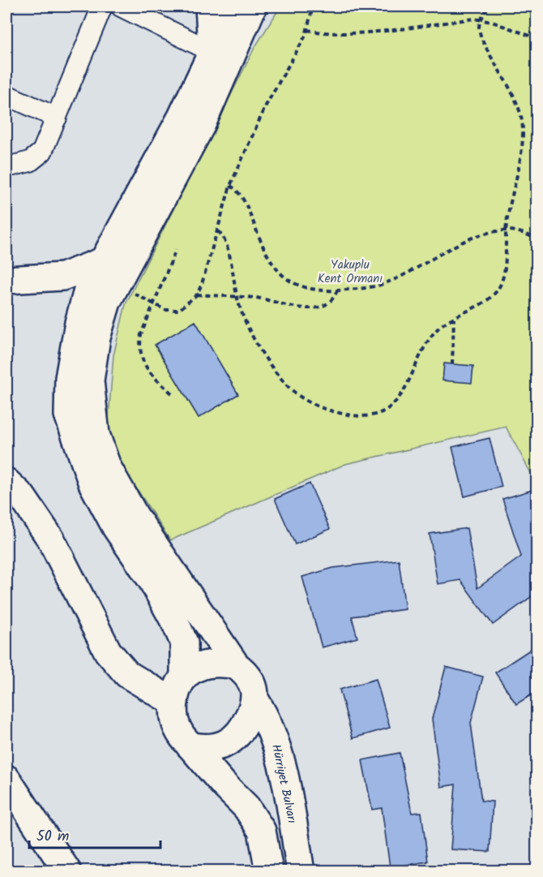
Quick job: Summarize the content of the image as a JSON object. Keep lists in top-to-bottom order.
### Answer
{
  "streets": {
    "main road": ["Hürriyet Bulvarı"]
  },
  "parks": ["Yakuplu Kent Ormanı"],
  "scale_bar": "50 m"
}
